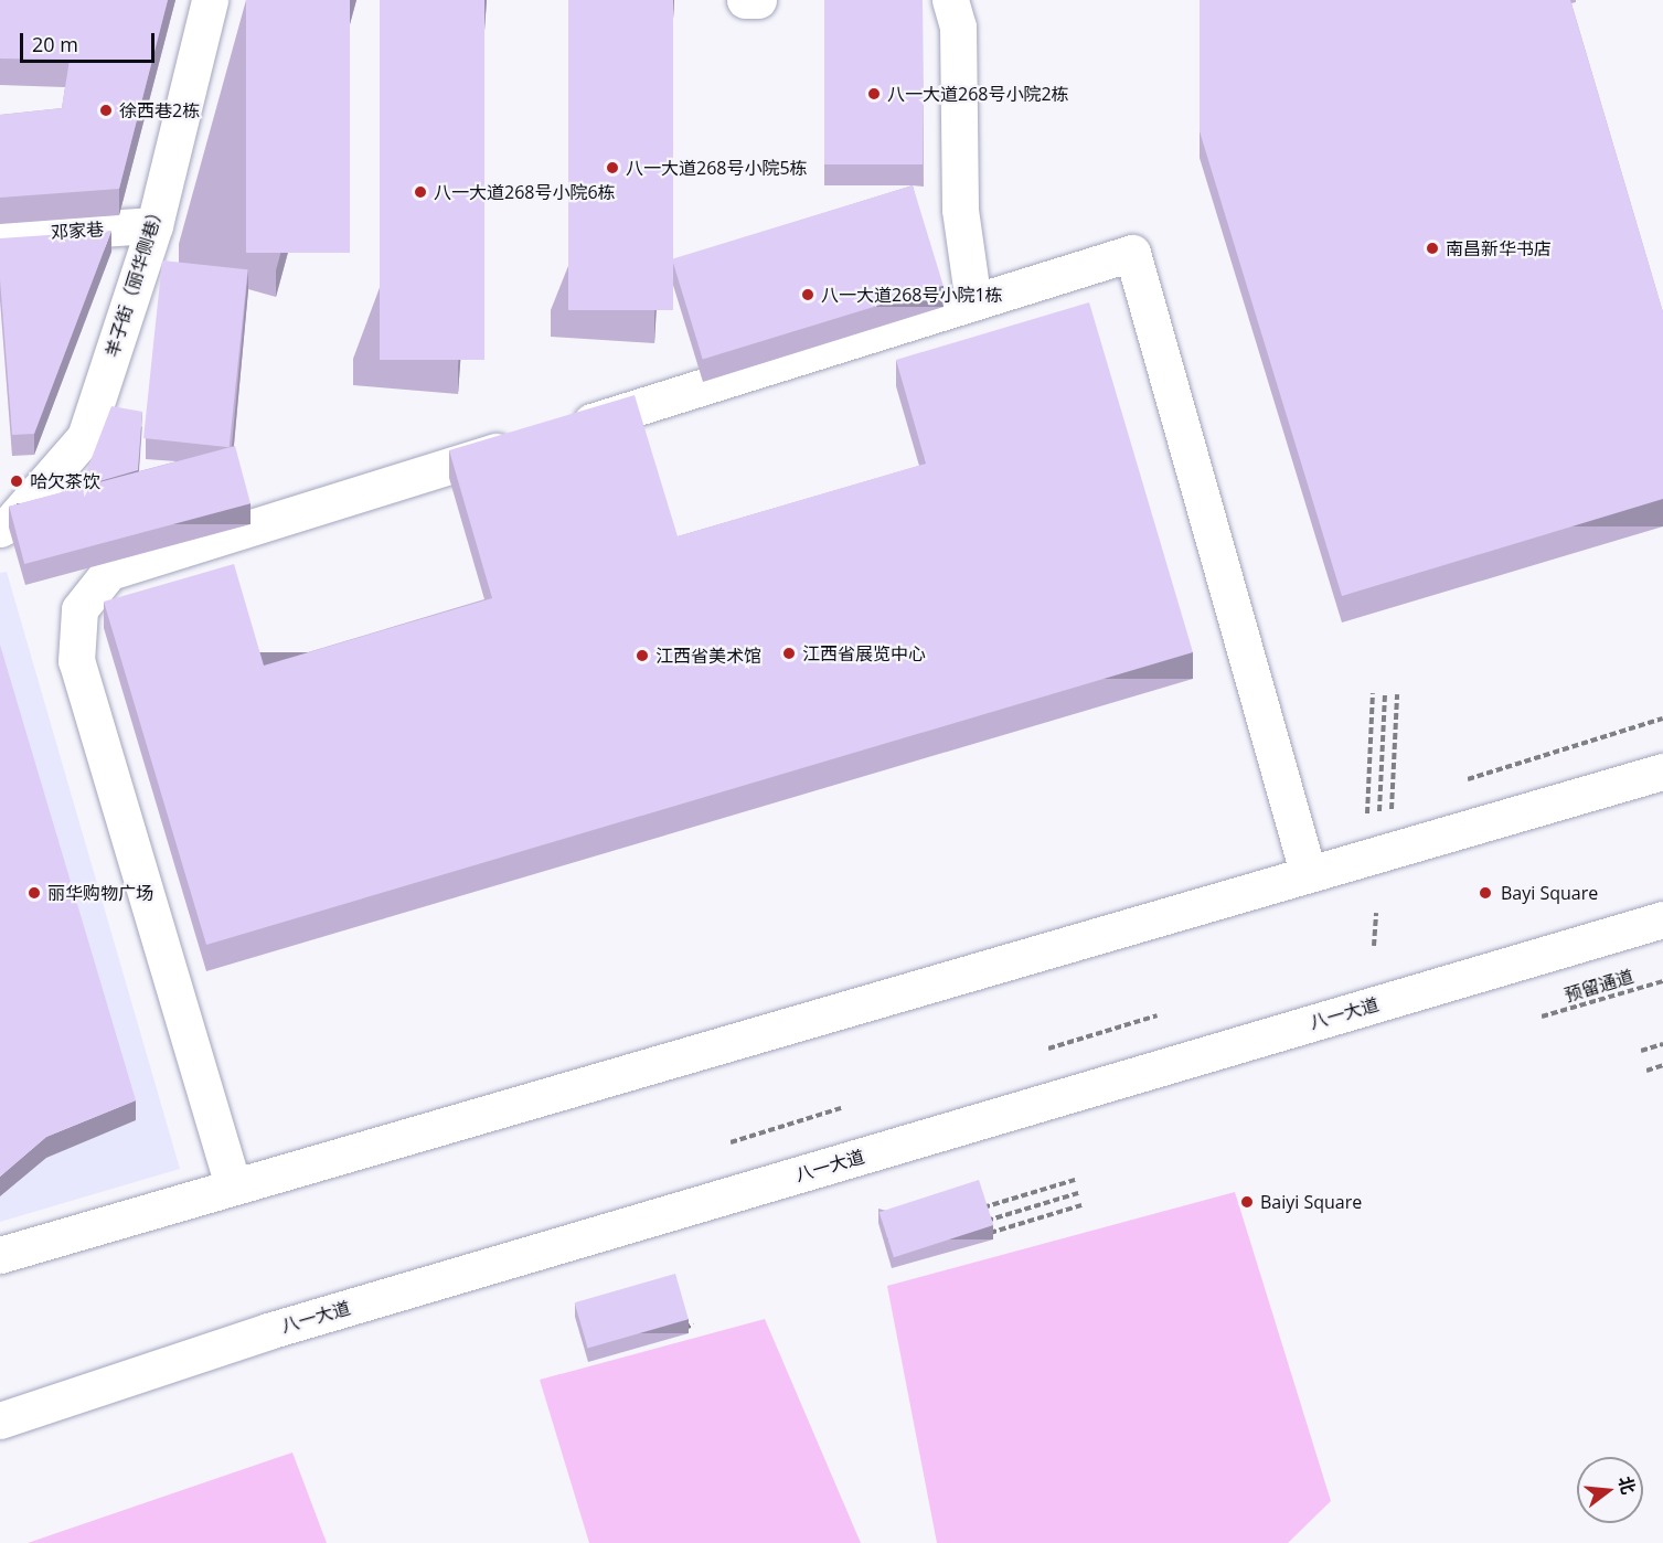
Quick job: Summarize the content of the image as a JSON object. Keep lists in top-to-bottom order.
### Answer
{
  "streets": {
    "main road": ["邓家巷", "羊子街（丽华侧巷）", "八一大道"],
    "path": ["预留通道"]
  },
  "crossings": [
    ["邓家巷", "羊子街（丽华侧巷）"]
  ],
  "places": [
    "八一大道268号小院2栋",
    "徐西巷2栋",
    "八一大道268号小院5栋",
    "八一大道268号小院6栋",
    "南昌新华书店",
    "八一大道268号小院1栋",
    "哈欠茶饮",
    "江西省展览中心",
    "江西省美术馆",
    "丽华购物广场",
    "Bayi Square",
    "Baiyi Square"
  ],
  "scale_bar": "20 m",
  "north": "right"
}
